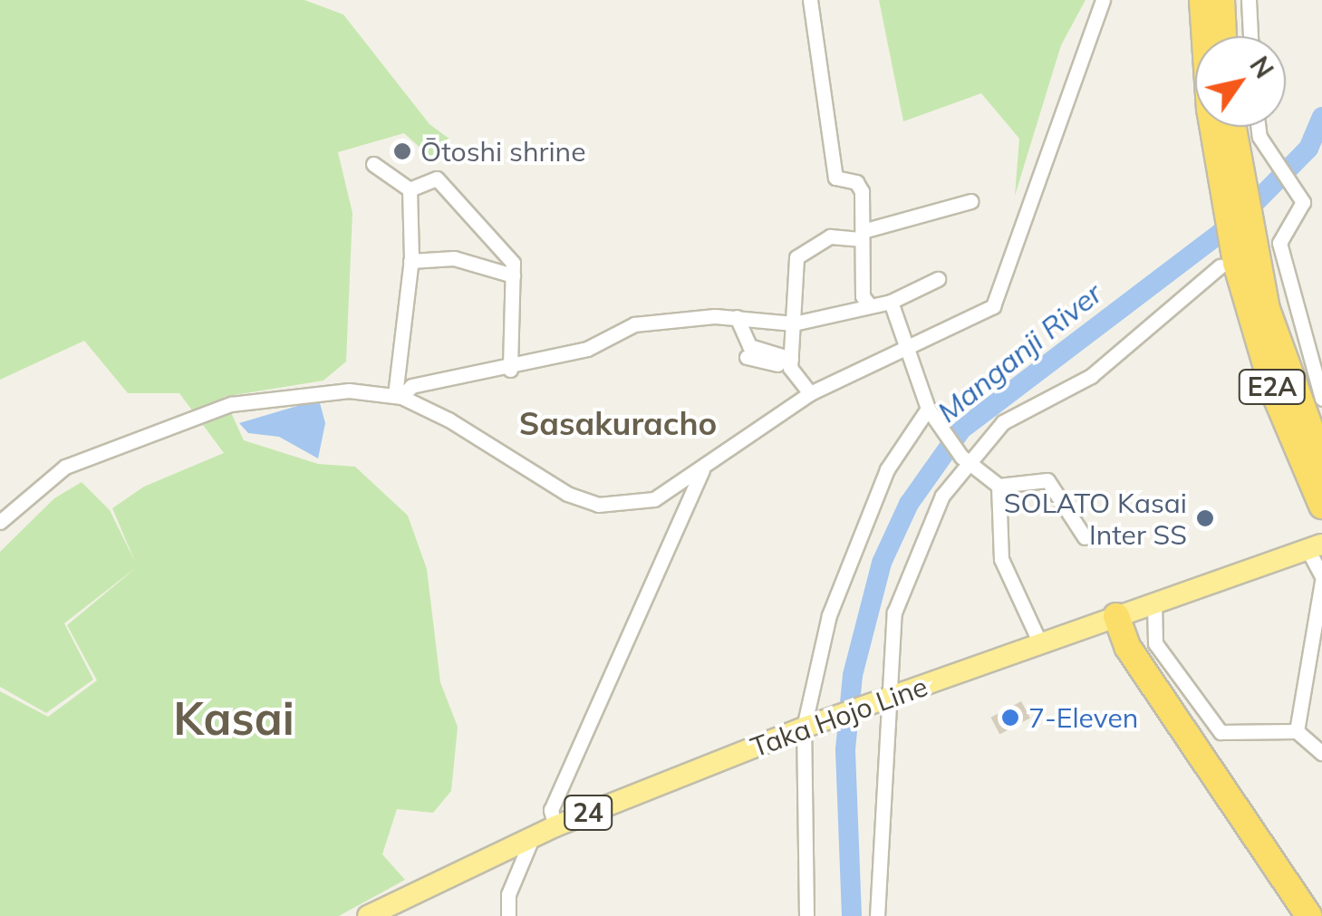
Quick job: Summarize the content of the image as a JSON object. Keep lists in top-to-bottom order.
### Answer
{
  "streets": {
    "highway": ["E2A"],
    "main road": ["Taka Hojo Line", "24"]
  },
  "districts": ["Sasakuracho", "Kasai"],
  "water": ["Manganji River"],
  "places": ["Ōtoshi shrine", "SOLATO Kasai Inter SS", "7-Eleven"],
  "north": "top right"
}
